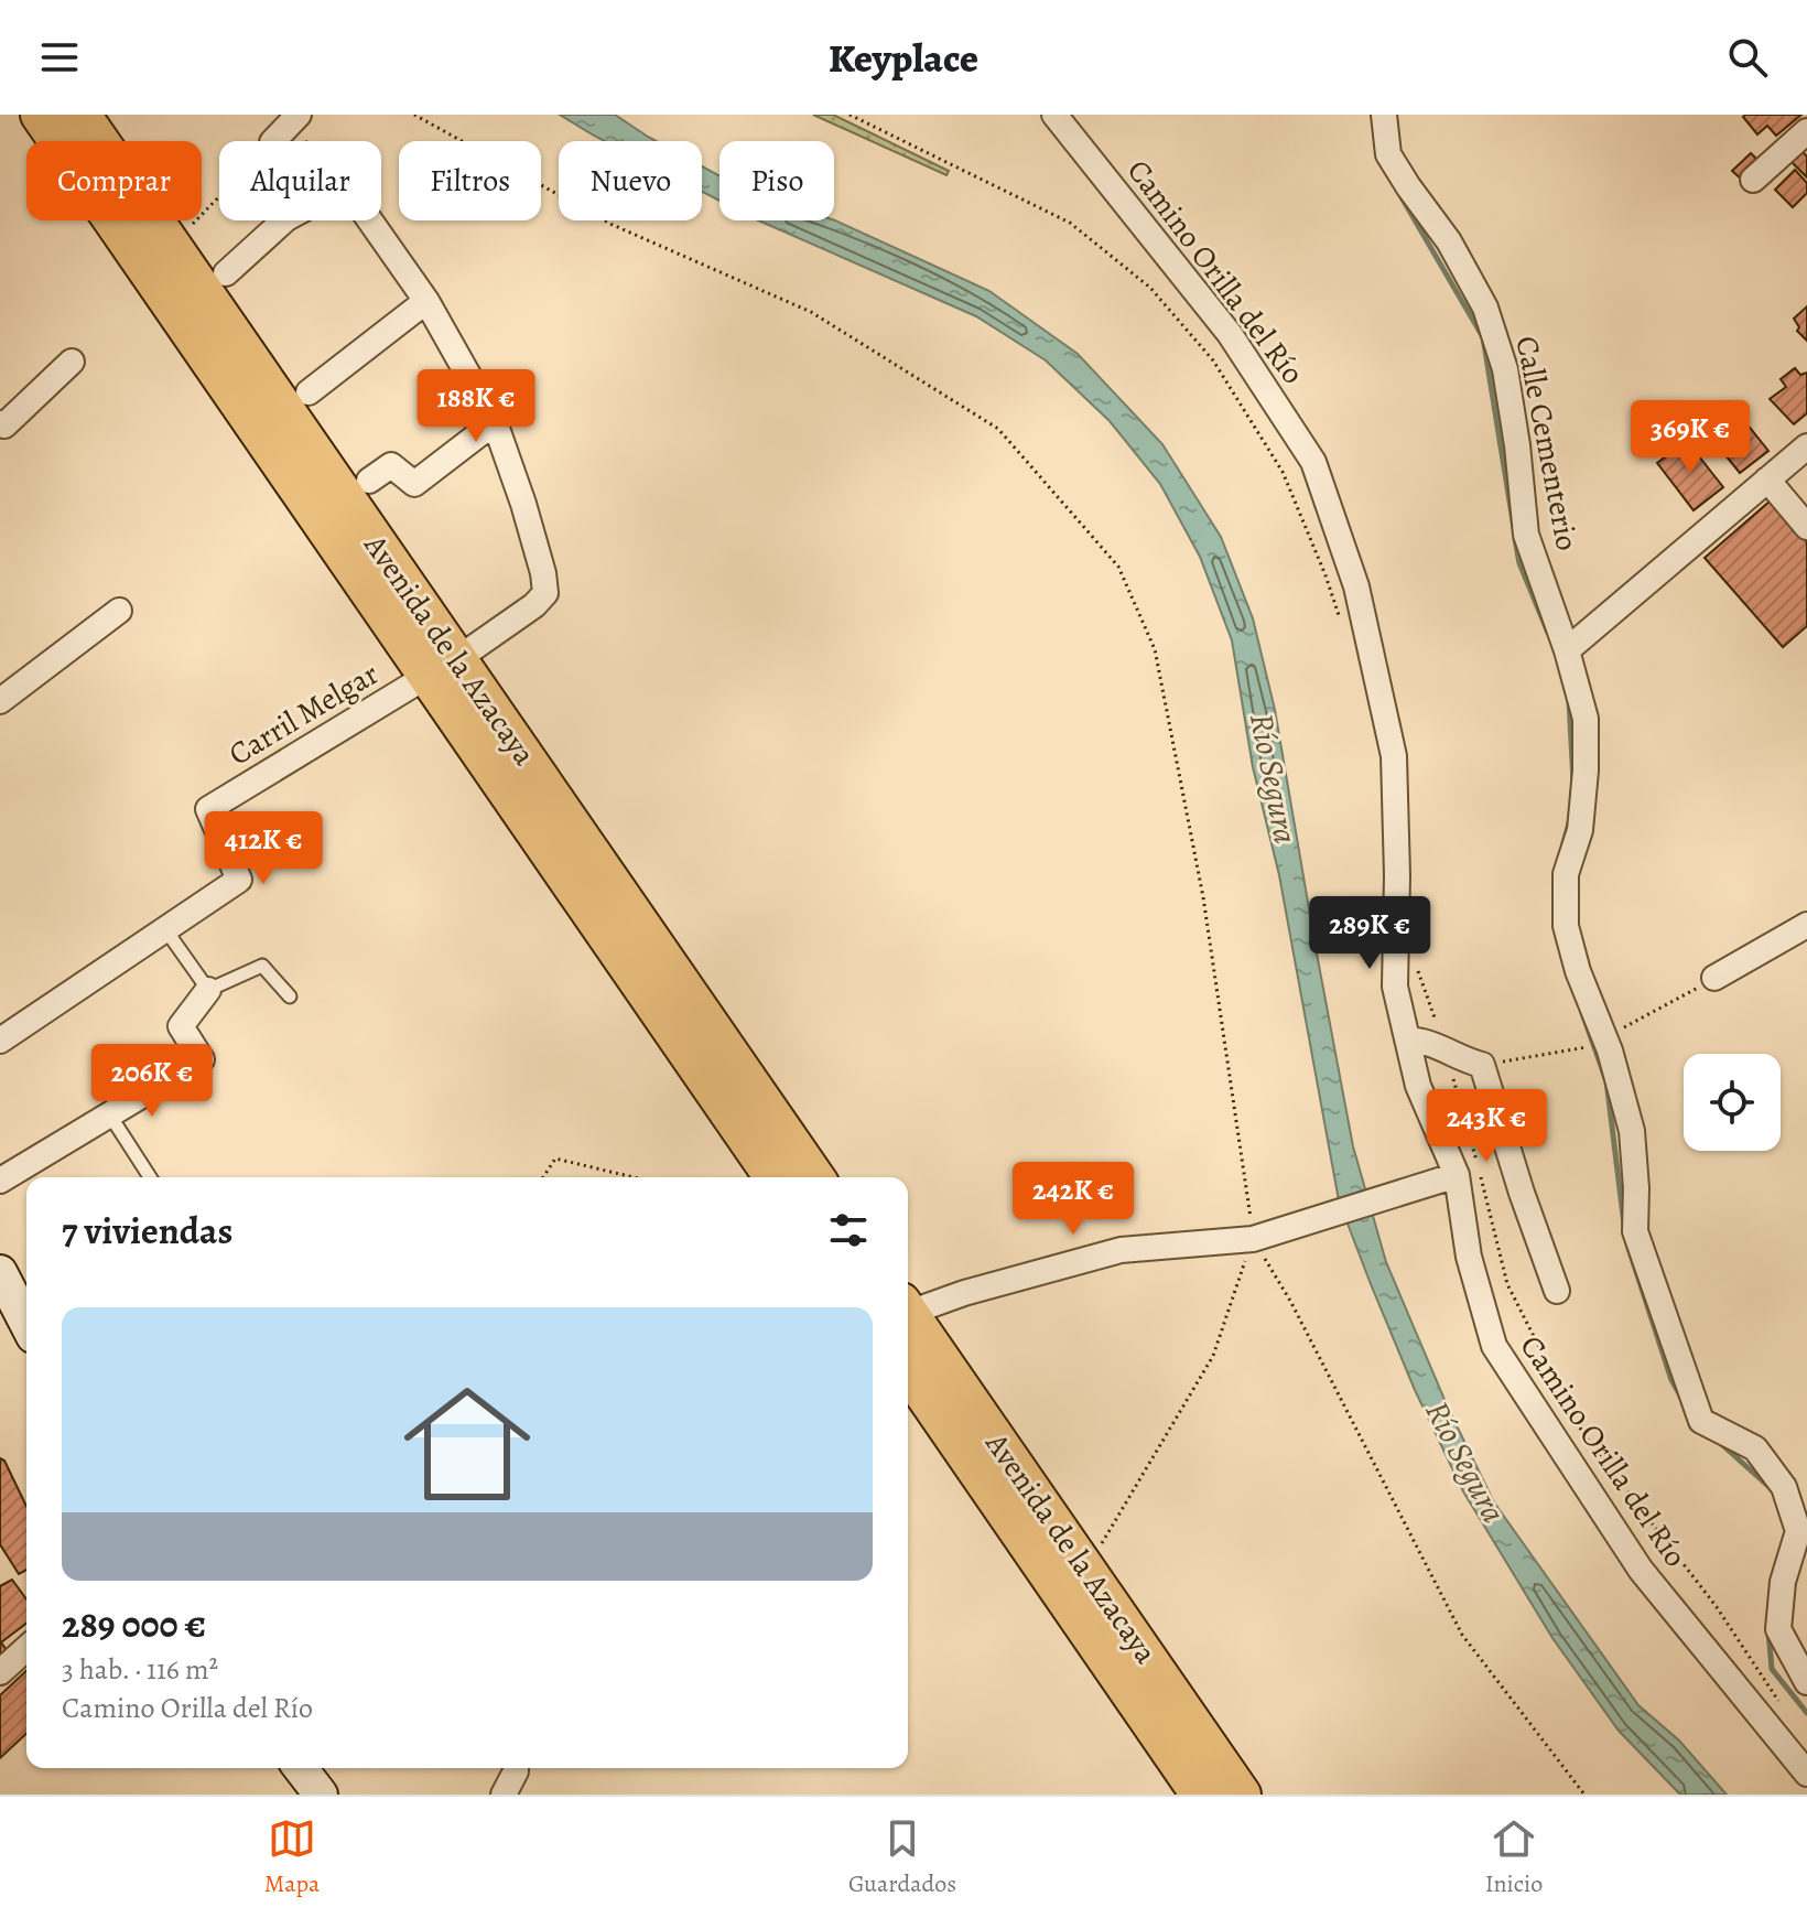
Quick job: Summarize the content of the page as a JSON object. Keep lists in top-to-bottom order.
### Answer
{
  "streets": {
    "main road": ["Avenida de la Azacaya"],
    "street": ["Camino Orilla del Río", "Calle Cementerio", "Carril Melgar"]
  },
  "crossings": [
    ["Avenida de la Azacaya", "Carril Melgar"]
  ],
  "water": ["Río Segura"],
  "page": {
    "header": "Keyplace",
    "chip": [
      "Comprar",
      "Alquilar",
      "Filtros",
      "Nuevo",
      "Piso"
    ],
    "price": [
      "188K €",
      "369K €",
      "412K €",
      "289K €",
      "206K €",
      "243K €",
      "242K €"
    ],
    "heading": "7 viviendas",
    "list": [
      {
        "name": "289 000 €",
        "note": "3 hab. · 116 m² · Camino Orilla del Río"
      }
    ],
    "tabs": ["Mapa", "Guardados", "Inicio"]
  }
}
